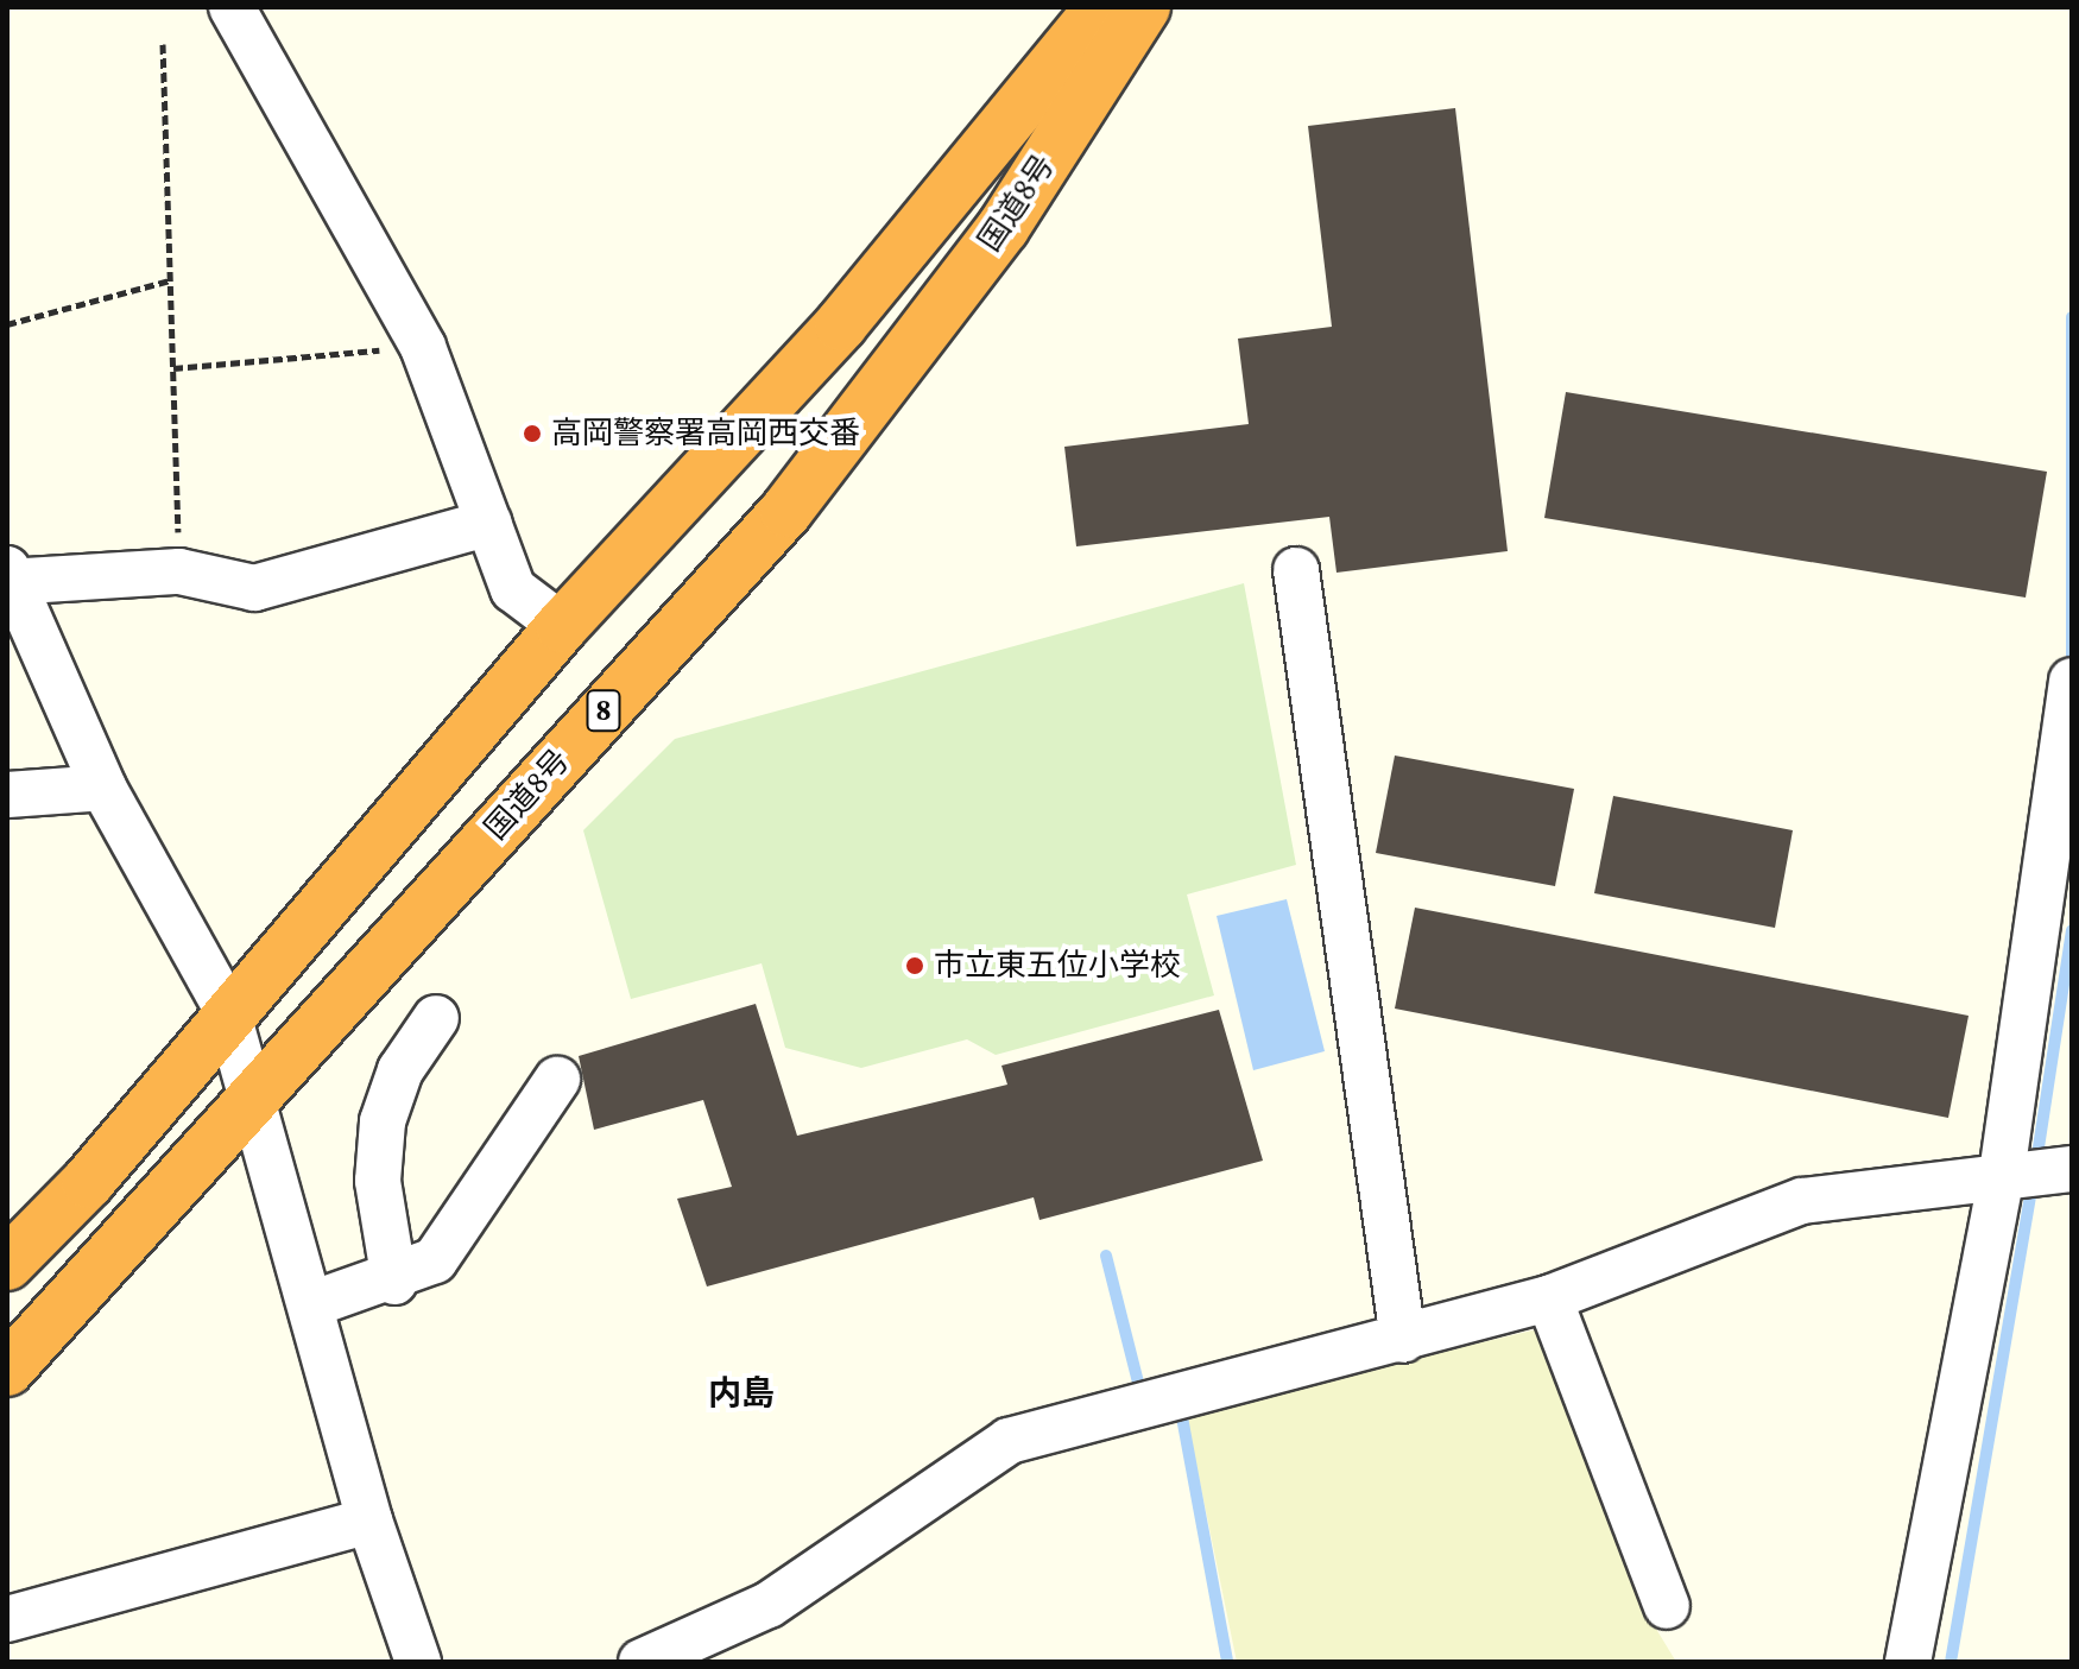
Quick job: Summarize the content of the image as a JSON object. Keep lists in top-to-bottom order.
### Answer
{
  "streets": {
    "highway": ["国道8号", "8"]
  },
  "districts": ["内島"],
  "places": ["高岡警察署高岡西交番", "市立東五位小学校"]
}
